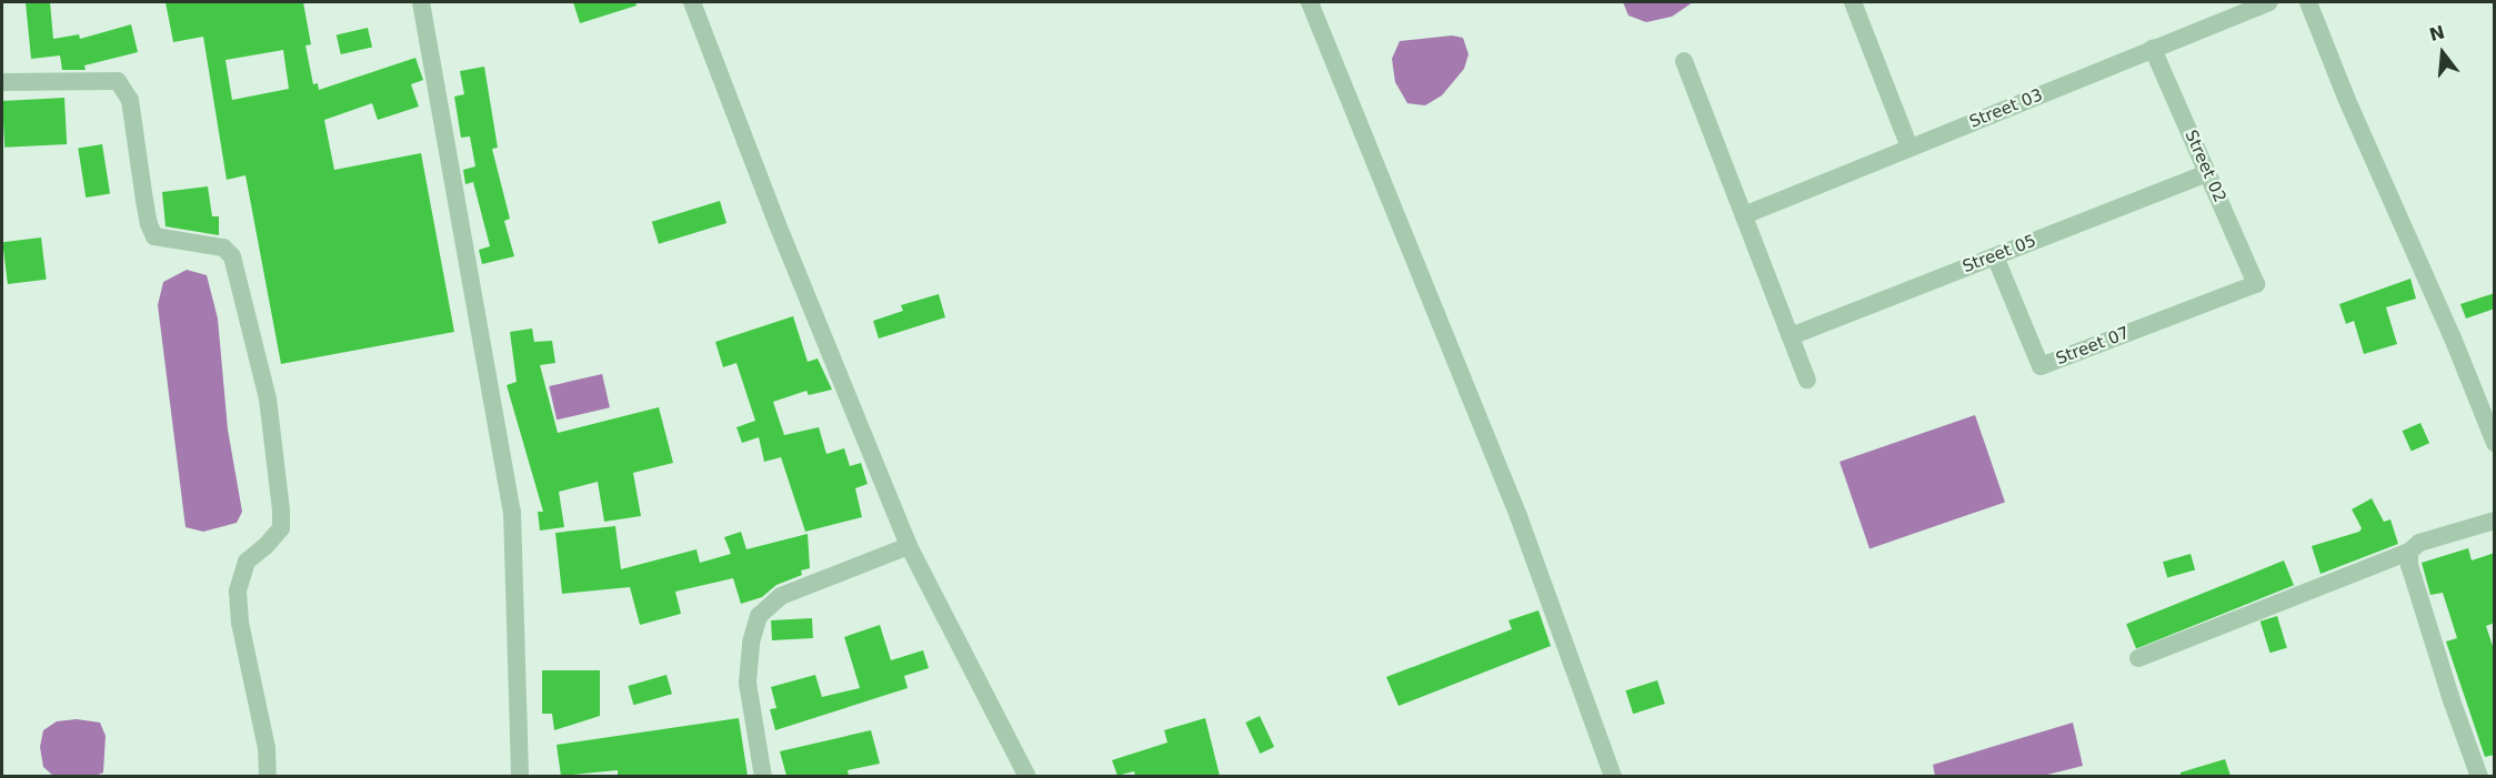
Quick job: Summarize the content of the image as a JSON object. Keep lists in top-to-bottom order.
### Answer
{
  "streets": {
    "street": [
      "Street 03",
      "Street 02",
      "Street 05",
      "Street 07"
    ]
  },
  "crossings": [
    ["Street 03", "Street 02"],
    ["Street 02", "Street 05"],
    ["Street 02", "Street 07"],
    ["Street 05", "Street 07"]
  ],
  "north": "top"
}
